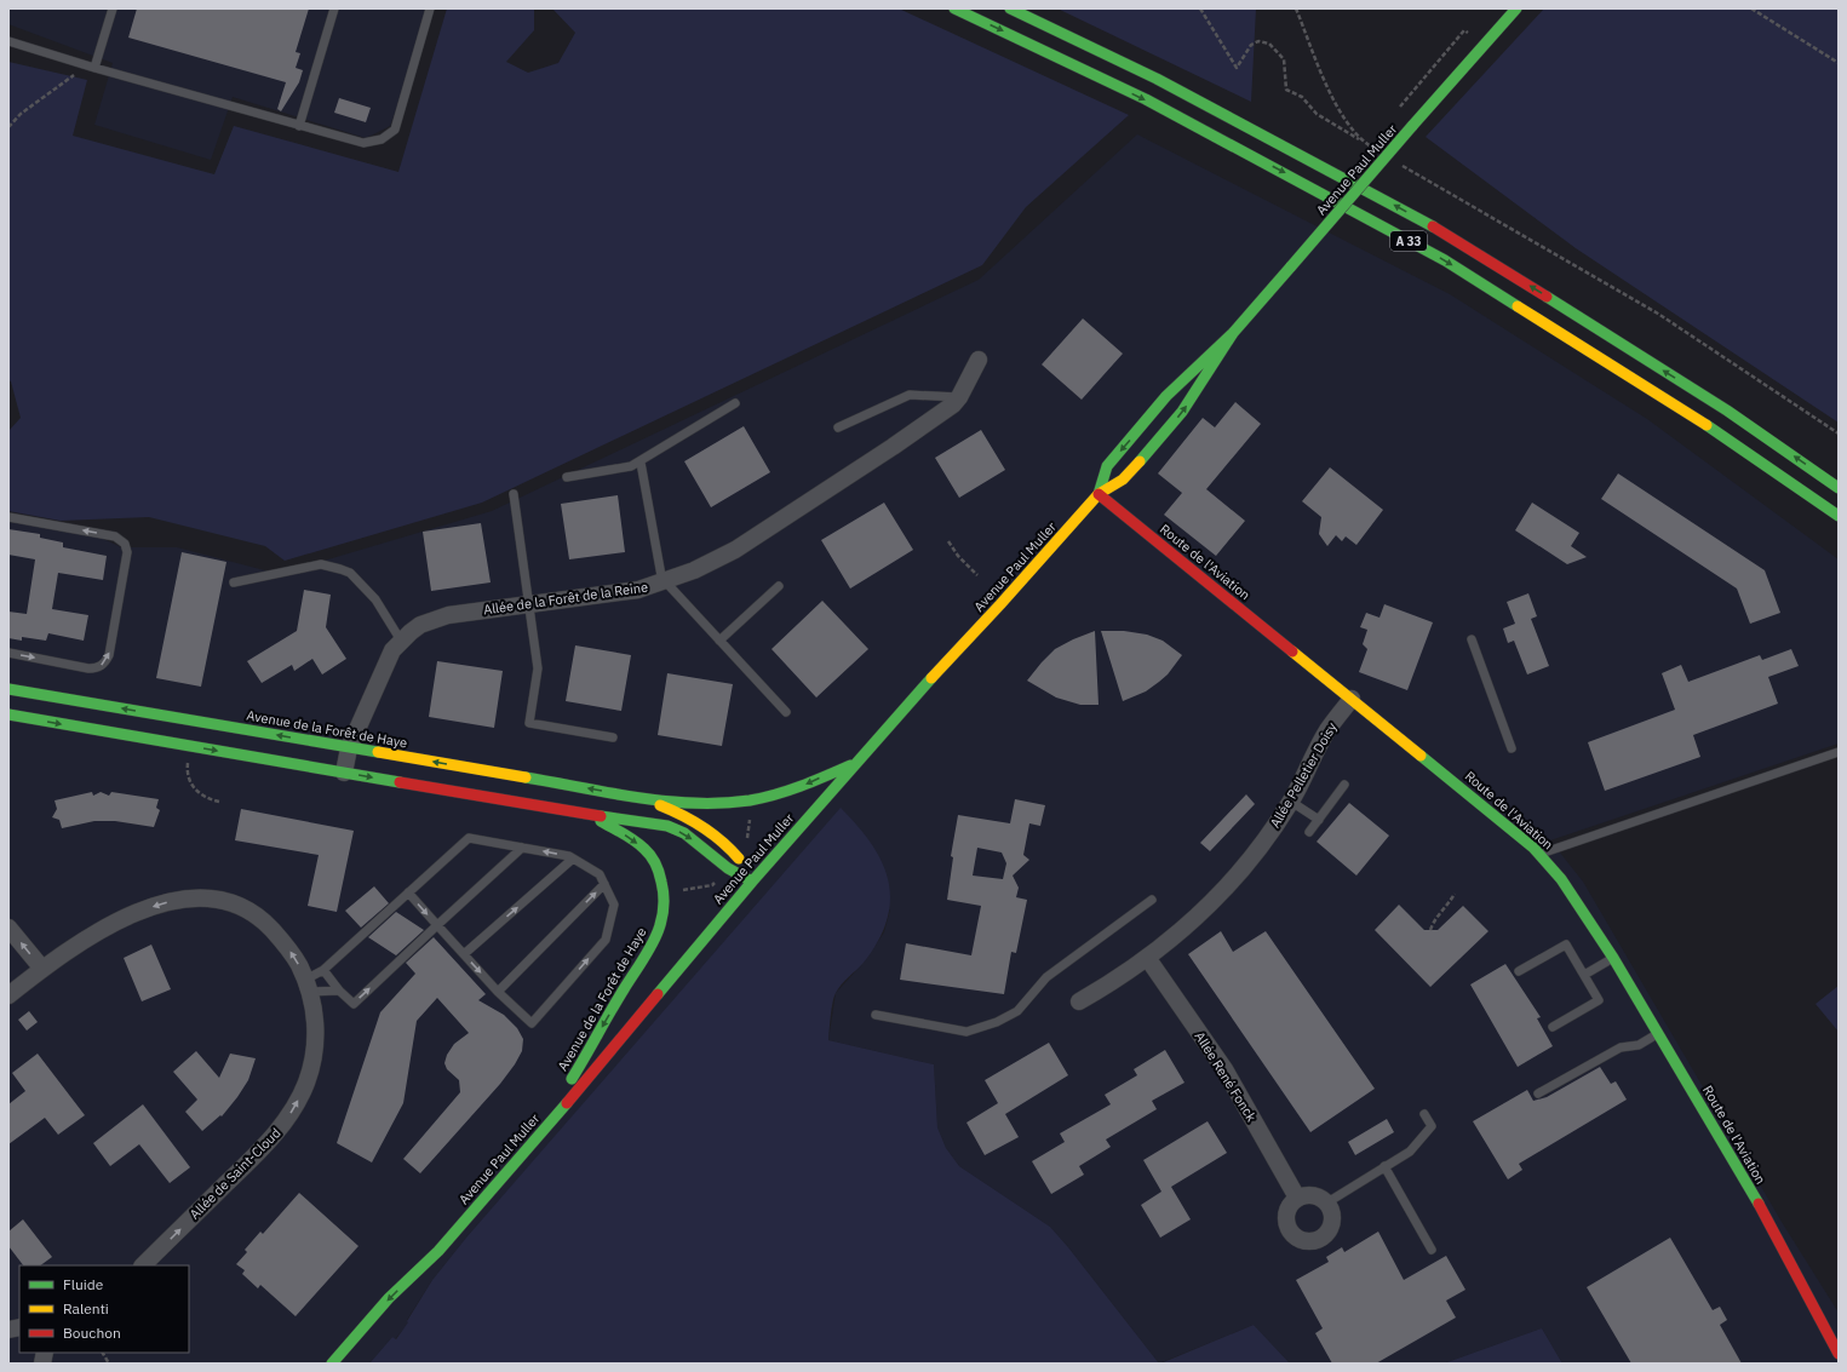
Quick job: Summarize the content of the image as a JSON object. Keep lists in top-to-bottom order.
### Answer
{
  "streets": {
    "main road": [
      "Avenue Paul Muller",
      "A 33",
      "Route de l'Aviation",
      "Avenue de la Forêt de Haye"
    ],
    "street": [
      "Allée de la Forêt de la Reine",
      "Allée Pelletier Doisy",
      "Allée René Fonck",
      "Allée de Saint-Cloud"
    ]
  },
  "crossings": [
    ["Avenue Paul Muller", "Route de l'Aviation"],
    ["Avenue Paul Muller", "Avenue de la Forêt de Haye"],
    ["Route de l'Aviation", "Allée Pelletier Doisy"],
    ["Allée de la Forêt de la Reine", "Avenue de la Forêt de Haye"],
    ["Allée Pelletier Doisy", "Allée René Fonck"]
  ],
  "legend": ["Fluide", "Ralenti", "Bouchon"]
}
